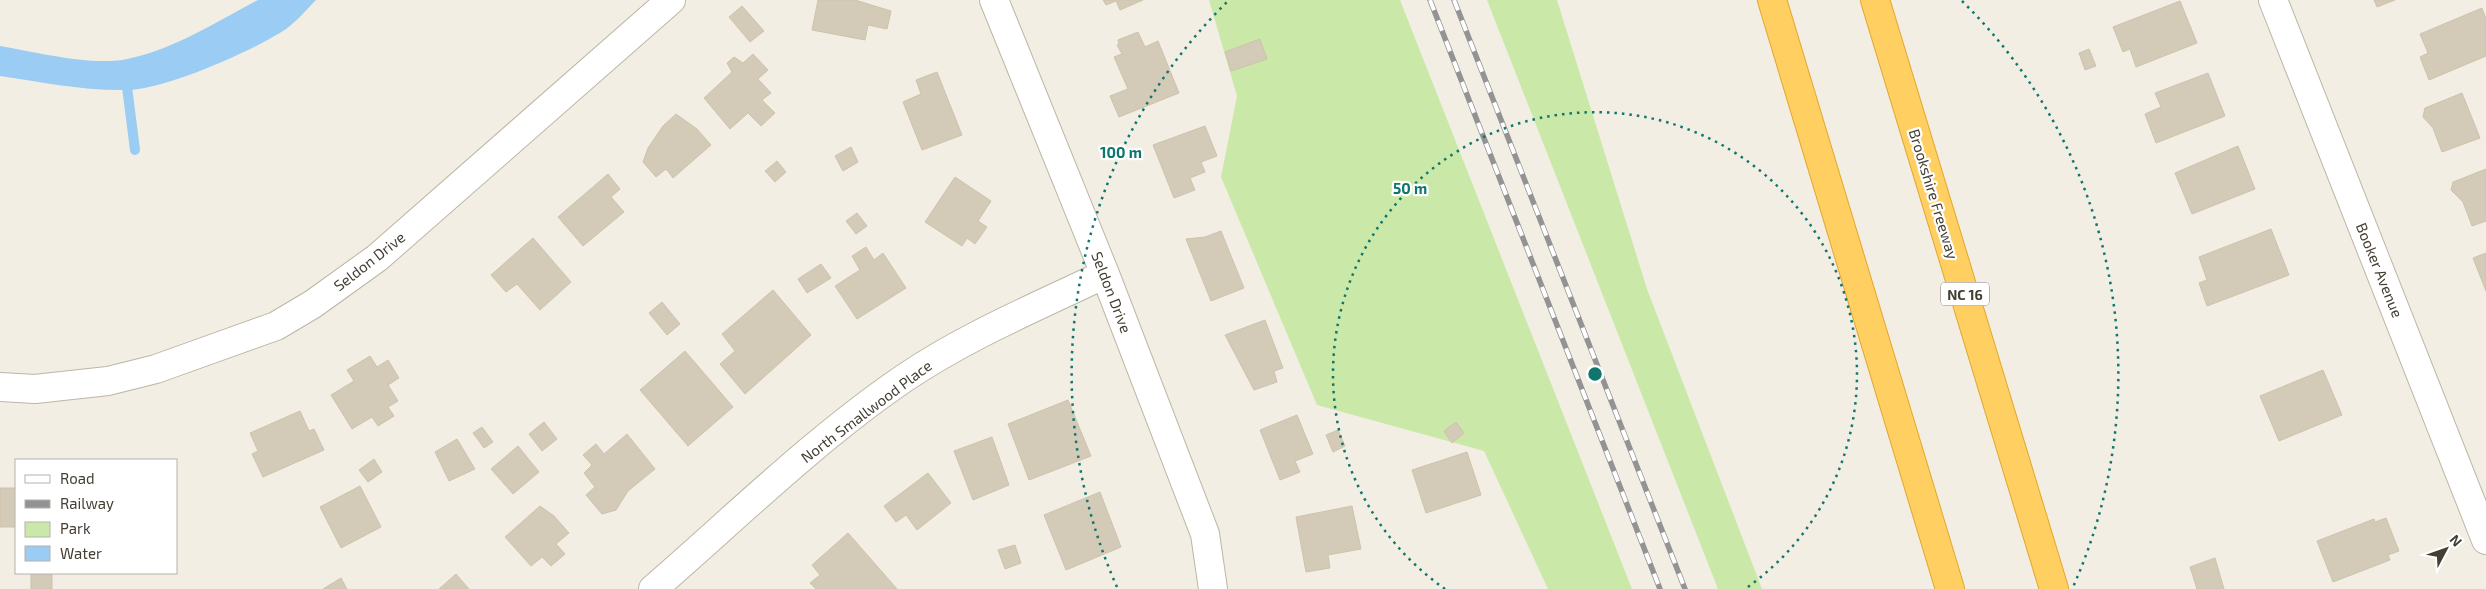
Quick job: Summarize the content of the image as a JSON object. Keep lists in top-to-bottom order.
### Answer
{
  "streets": {
    "highway": ["Brookshire Freeway", "NC 16"],
    "street": ["Seldon Drive", "Booker Avenue", "North Smallwood Place"]
  },
  "crossings": [
    ["Seldon Drive", "North Smallwood Place"]
  ],
  "legend": [
    "Road",
    "Railway",
    "Park",
    "Water"
  ],
  "north": "top right",
  "rings": ["100 m", "50 m"]
}
